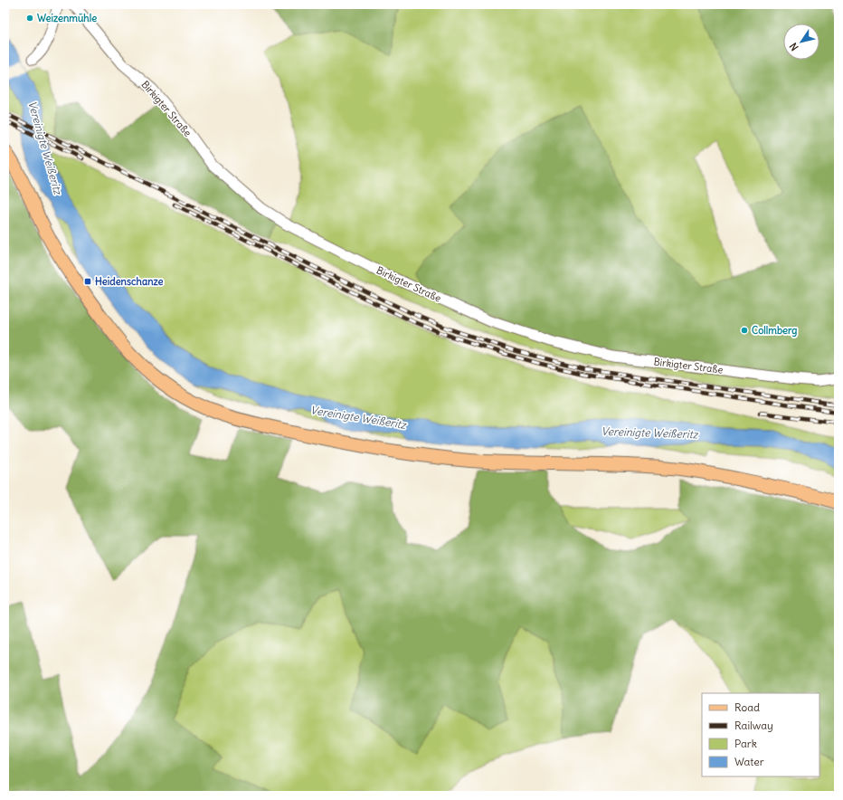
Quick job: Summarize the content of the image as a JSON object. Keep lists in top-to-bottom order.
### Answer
{
  "streets": {
    "street": ["Birkigter Straße"]
  },
  "water": ["Vereinigte Weißeritz"],
  "places": {
    "other": ["Weizenmühle", "Collmberg"],
    "transit": ["Heidenschanze"]
  },
  "legend": [
    "Road",
    "Railway",
    "Park",
    "Water"
  ],
  "north": "bottom left"
}
